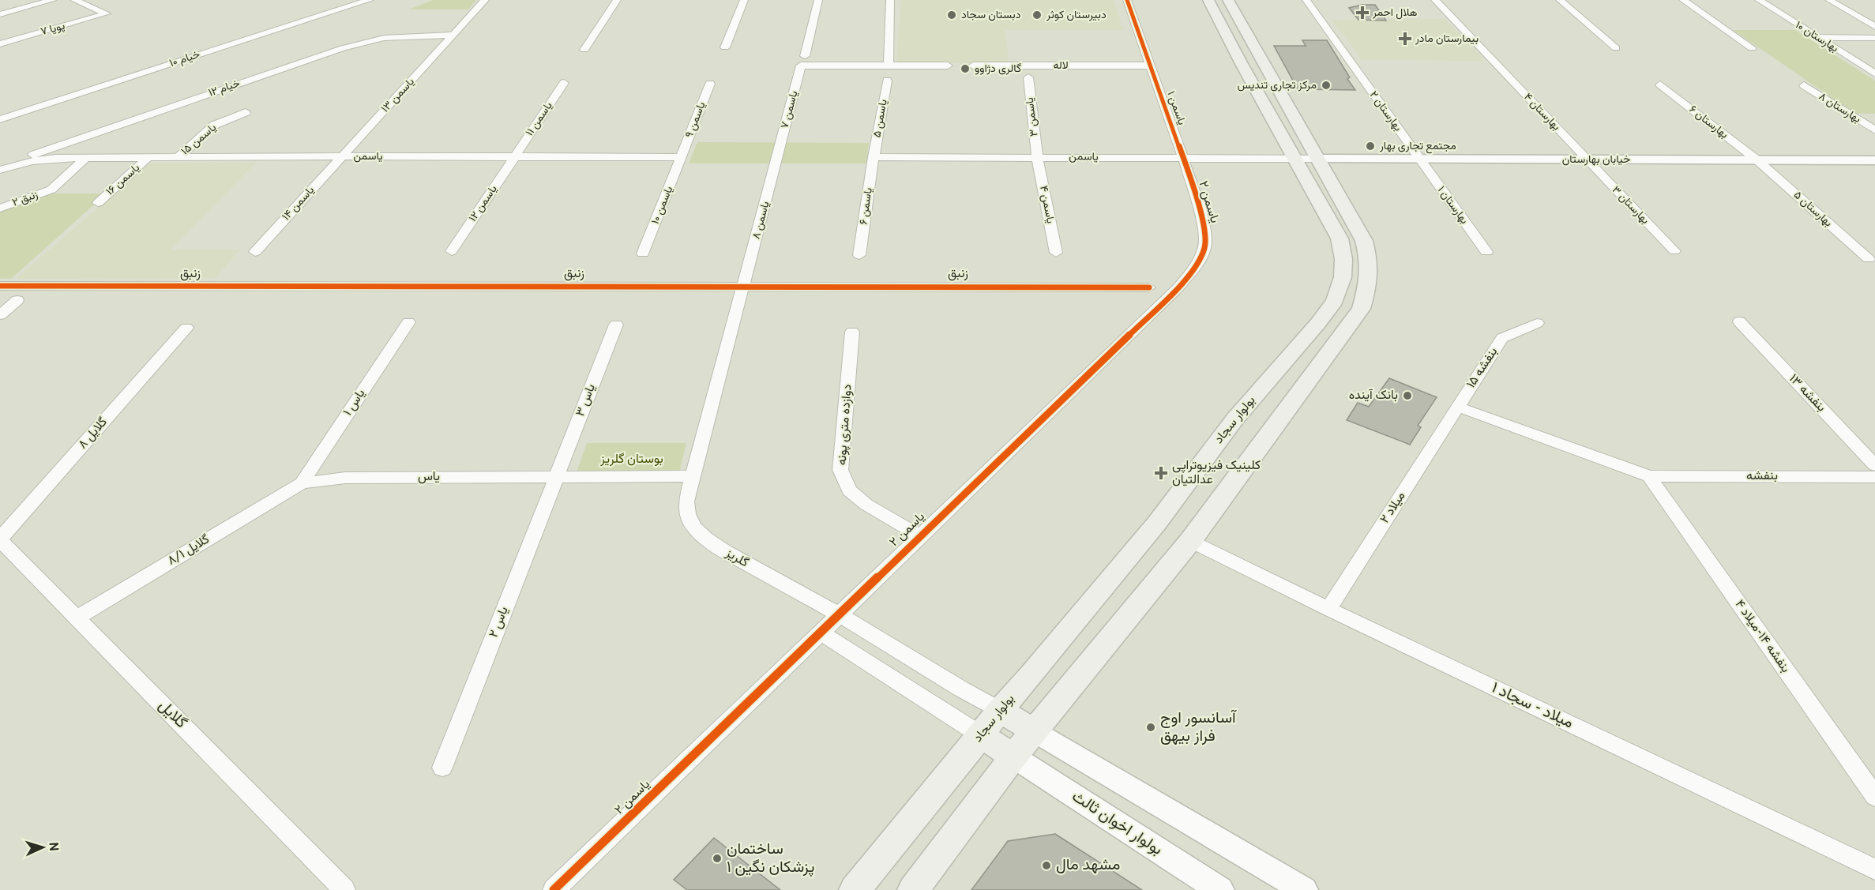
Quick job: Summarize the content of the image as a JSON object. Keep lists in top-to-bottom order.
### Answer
{
  "streets": {
    "main road": ["بولوار سجاد"],
    "street": [
      "پویا ۷",
      "بهارستان ۱۰",
      "خیام ۱۰",
      "لاله",
      "خیام ۱۲",
      "یاسمن ۱۳",
      "یاسمن ۱",
      "بهارستان ۸",
      "یاسمن ۷",
      "بهارستان ۲",
      "بهارستان ۴",
      "یاسمن ۳",
      "یاسمن ۵",
      "یاسمن ۱۱",
      "یاسمن ۹",
      "بهارستان ۶",
      "یاسمن ۱۵",
      "یاسمن",
      "خیابان بهارستان",
      "یاسمن ۱۶",
      "زنبق ۲",
      "یاسمن ۲",
      "یاسمن ۱۴",
      "یاسمن ۱۲",
      "یاسمن ۴",
      "یاسمن ۱۰",
      "بهارستان ۱",
      "بهارستان ۳",
      "یاسمن ۶",
      "بهارستان ۵",
      "یاسمن ۸",
      "زنبق",
      "بنفشه ۱۵",
      "بنفشه ۱۳",
      "یاس ۳",
      "یاس ۱",
      "دوازده متری پونه",
      "گلایل ۸",
      "بنفشه",
      "یاس",
      "میلاد ۲",
      "گلایل ۸/۱",
      "گلریز",
      "یاس ۲",
      "بنفشه ۱۴-میلاد ۴",
      "میلاد - سجاد ۱",
      "گلایل",
      "بولوار اخوان ثالث"
    ]
  },
  "crossings": [
    ["لاله", "یاسمن ۱"],
    ["خیام ۱۲", "یاسمن ۱۳"],
    ["یاسمن ۱۳", "یاسمن"],
    ["یاسمن ۱۳", "یاسمن ۱۴"],
    ["یاسمن ۱", "یاسمن"],
    ["یاسمن ۱", "یاسمن ۲"],
    ["یاسمن ۷", "یاسمن ۸"],
    ["بهارستان ۲", "خیابان بهارستان"],
    ["بهارستان ۲", "بهارستان ۱"],
    ["بهارستان ۴", "خیابان بهارستان"],
    ["بهارستان ۴", "بهارستان ۳"],
    ["یاسمن ۳", "یاسمن"],
    ["یاسمن ۳", "یاسمن ۴"],
    ["یاسمن ۵", "یاسمن"],
    ["یاسمن ۵", "یاسمن ۶"],
    ["یاسمن ۱۱", "یاسمن"],
    ["یاسمن ۱۱", "یاسمن ۱۲"],
    ["یاسمن ۹", "یاسمن"],
    ["یاسمن ۹", "یاسمن ۱۰"],
    ["بهارستان ۶", "خیابان بهارستان"],
    ["بهارستان ۶", "بهارستان ۵"],
    ["یاسمن ۱۵", "یاسمن"],
    ["یاسمن", "خیابان بهارستان"],
    ["یاسمن", "یاسمن ۱۶"],
    ["یاسمن", "زنبق ۲"],
    ["یاسمن", "یاسمن ۲"],
    ["یاسمن", "یاسمن ۱۴"],
    ["یاسمن", "یاسمن ۱۲"],
    ["یاسمن", "یاسمن ۴"],
    ["یاسمن", "یاسمن ۱۰"],
    ["یاسمن", "یاسمن ۶"],
    ["یاسمن", "بولوار سجاد"],
    ["خیابان بهارستان", "بهارستان ۱"],
    ["خیابان بهارستان", "بهارستان ۳"],
    ["خیابان بهارستان", "بهارستان ۵"],
    ["یاسمن ۲", "دوازده متری پونه"],
    ["یاسمن ۲", "گلریز"],
    ["یاسمن ۸", "زنبق"],
    ["یاسمن ۸", "گلریز"],
    ["زنبق", "گلریز"],
    ["بنفشه ۱۵", "بنفشه"],
    ["بنفشه ۱۵", "میلاد ۲"],
    ["یاس ۳", "یاس"],
    ["یاس ۳", "یاس ۲"],
    ["یاس ۱", "یاس"],
    ["یاس ۱", "گلایل ۸/۱"],
    ["بولوار سجاد", "گلریز"],
    ["گلایل ۸", "گلایل"],
    ["بنفشه", "میلاد ۲"],
    ["بنفشه", "بنفشه ۱۴-میلاد ۴"],
    ["یاس", "گلایل ۸/۱"],
    ["یاس", "گلریز"],
    ["یاس", "یاس ۲"],
    ["میلاد ۲", "میلاد - سجاد ۱"],
    ["گلایل ۸/۱", "گلایل"]
  ],
  "parks": ["بوستان گلریز"],
  "places": {
    "health": ["هلال احمر", "بیمارستان مادر", "کلینیک فیزیوتراپی عدالتیان"],
    "other": [
      "دبستان سجاد",
      "دبیرستان کوثر",
      "گالری دژاوو",
      "مرکز تجاری تندیس",
      "مجتمع تجاری بهار",
      "بانک آینده",
      "آسانسور اوج فراز بیهق",
      "ساختمان پزشکان نگین ۱",
      "مشهد مال"
    ]
  },
  "north": "right"
}
